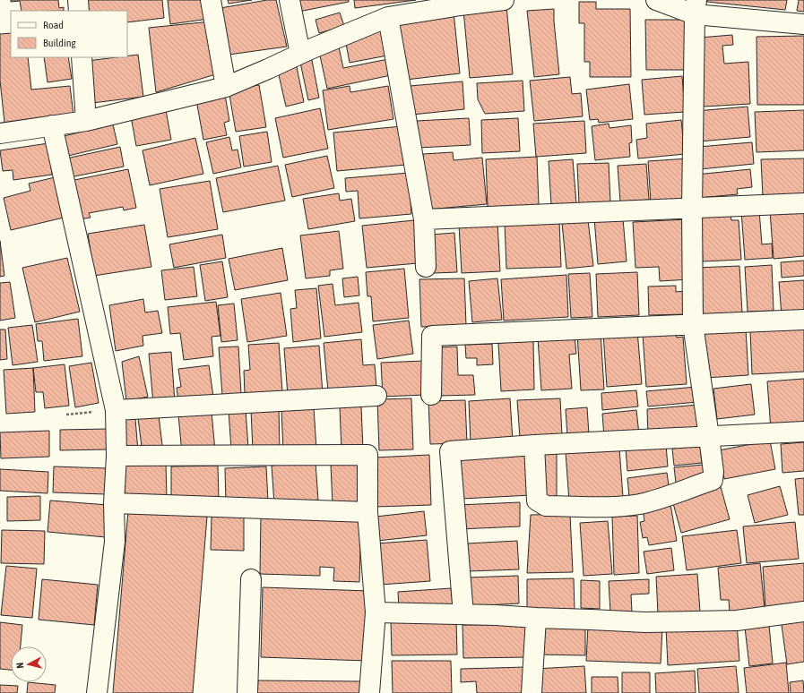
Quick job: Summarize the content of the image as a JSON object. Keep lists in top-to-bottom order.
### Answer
{
  "legend": ["Road", "Building"],
  "north": "left"
}
